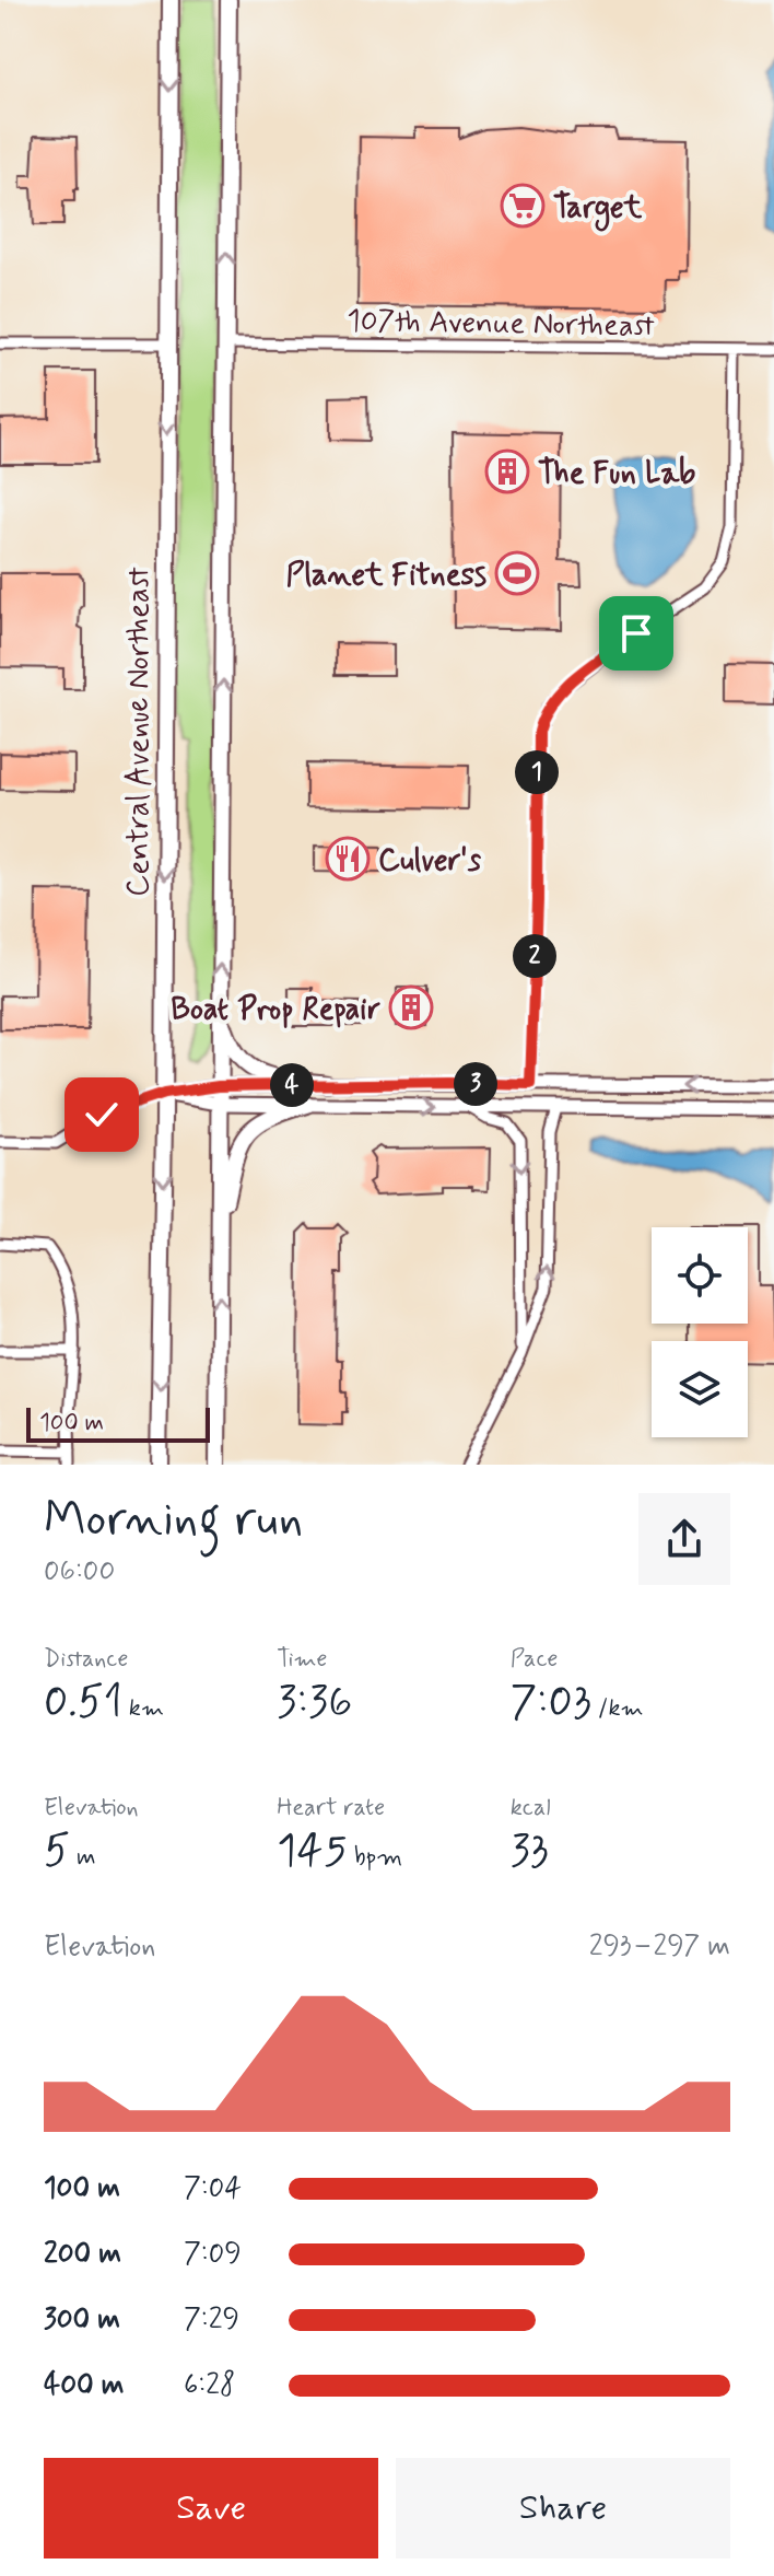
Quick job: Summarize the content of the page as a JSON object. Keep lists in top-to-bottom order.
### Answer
{
  "streets": {
    "highway": ["Central Avenue Northeast"],
    "street": ["107th Avenue Northeast"]
  },
  "places": {
    "supermarket": ["Target"],
    "building": ["The Fun Lab", "Boat Prop Repair"],
    "sports": ["Planet Fitness"],
    "restaurant": ["Culver's"]
  },
  "scale_bar": "100 m",
  "page": {
    "pins": [
      "1",
      "2",
      "3",
      "4"
    ],
    "scale": "100 m",
    "heading": ["Morning run", "06:00"],
    "stats": [
      ["Distance", "0.51 km"],
      ["Time", "3:36"],
      ["Pace", "7:03 /km"],
      ["Elevation", "5 m"],
      ["Heart rate", "145 bpm"],
      ["kcal", "33"]
    ],
    "chart": ["Elevation", "293–297 m"],
    "list": [
      {
        "name": "100 m",
        "note": "7:04"
      },
      {
        "name": "200 m",
        "note": "7:09"
      },
      {
        "name": "300 m",
        "note": "7:29"
      },
      {
        "name": "400 m",
        "note": "6:28"
      }
    ],
    "buttons": ["Save", "Share"]
  }
}
